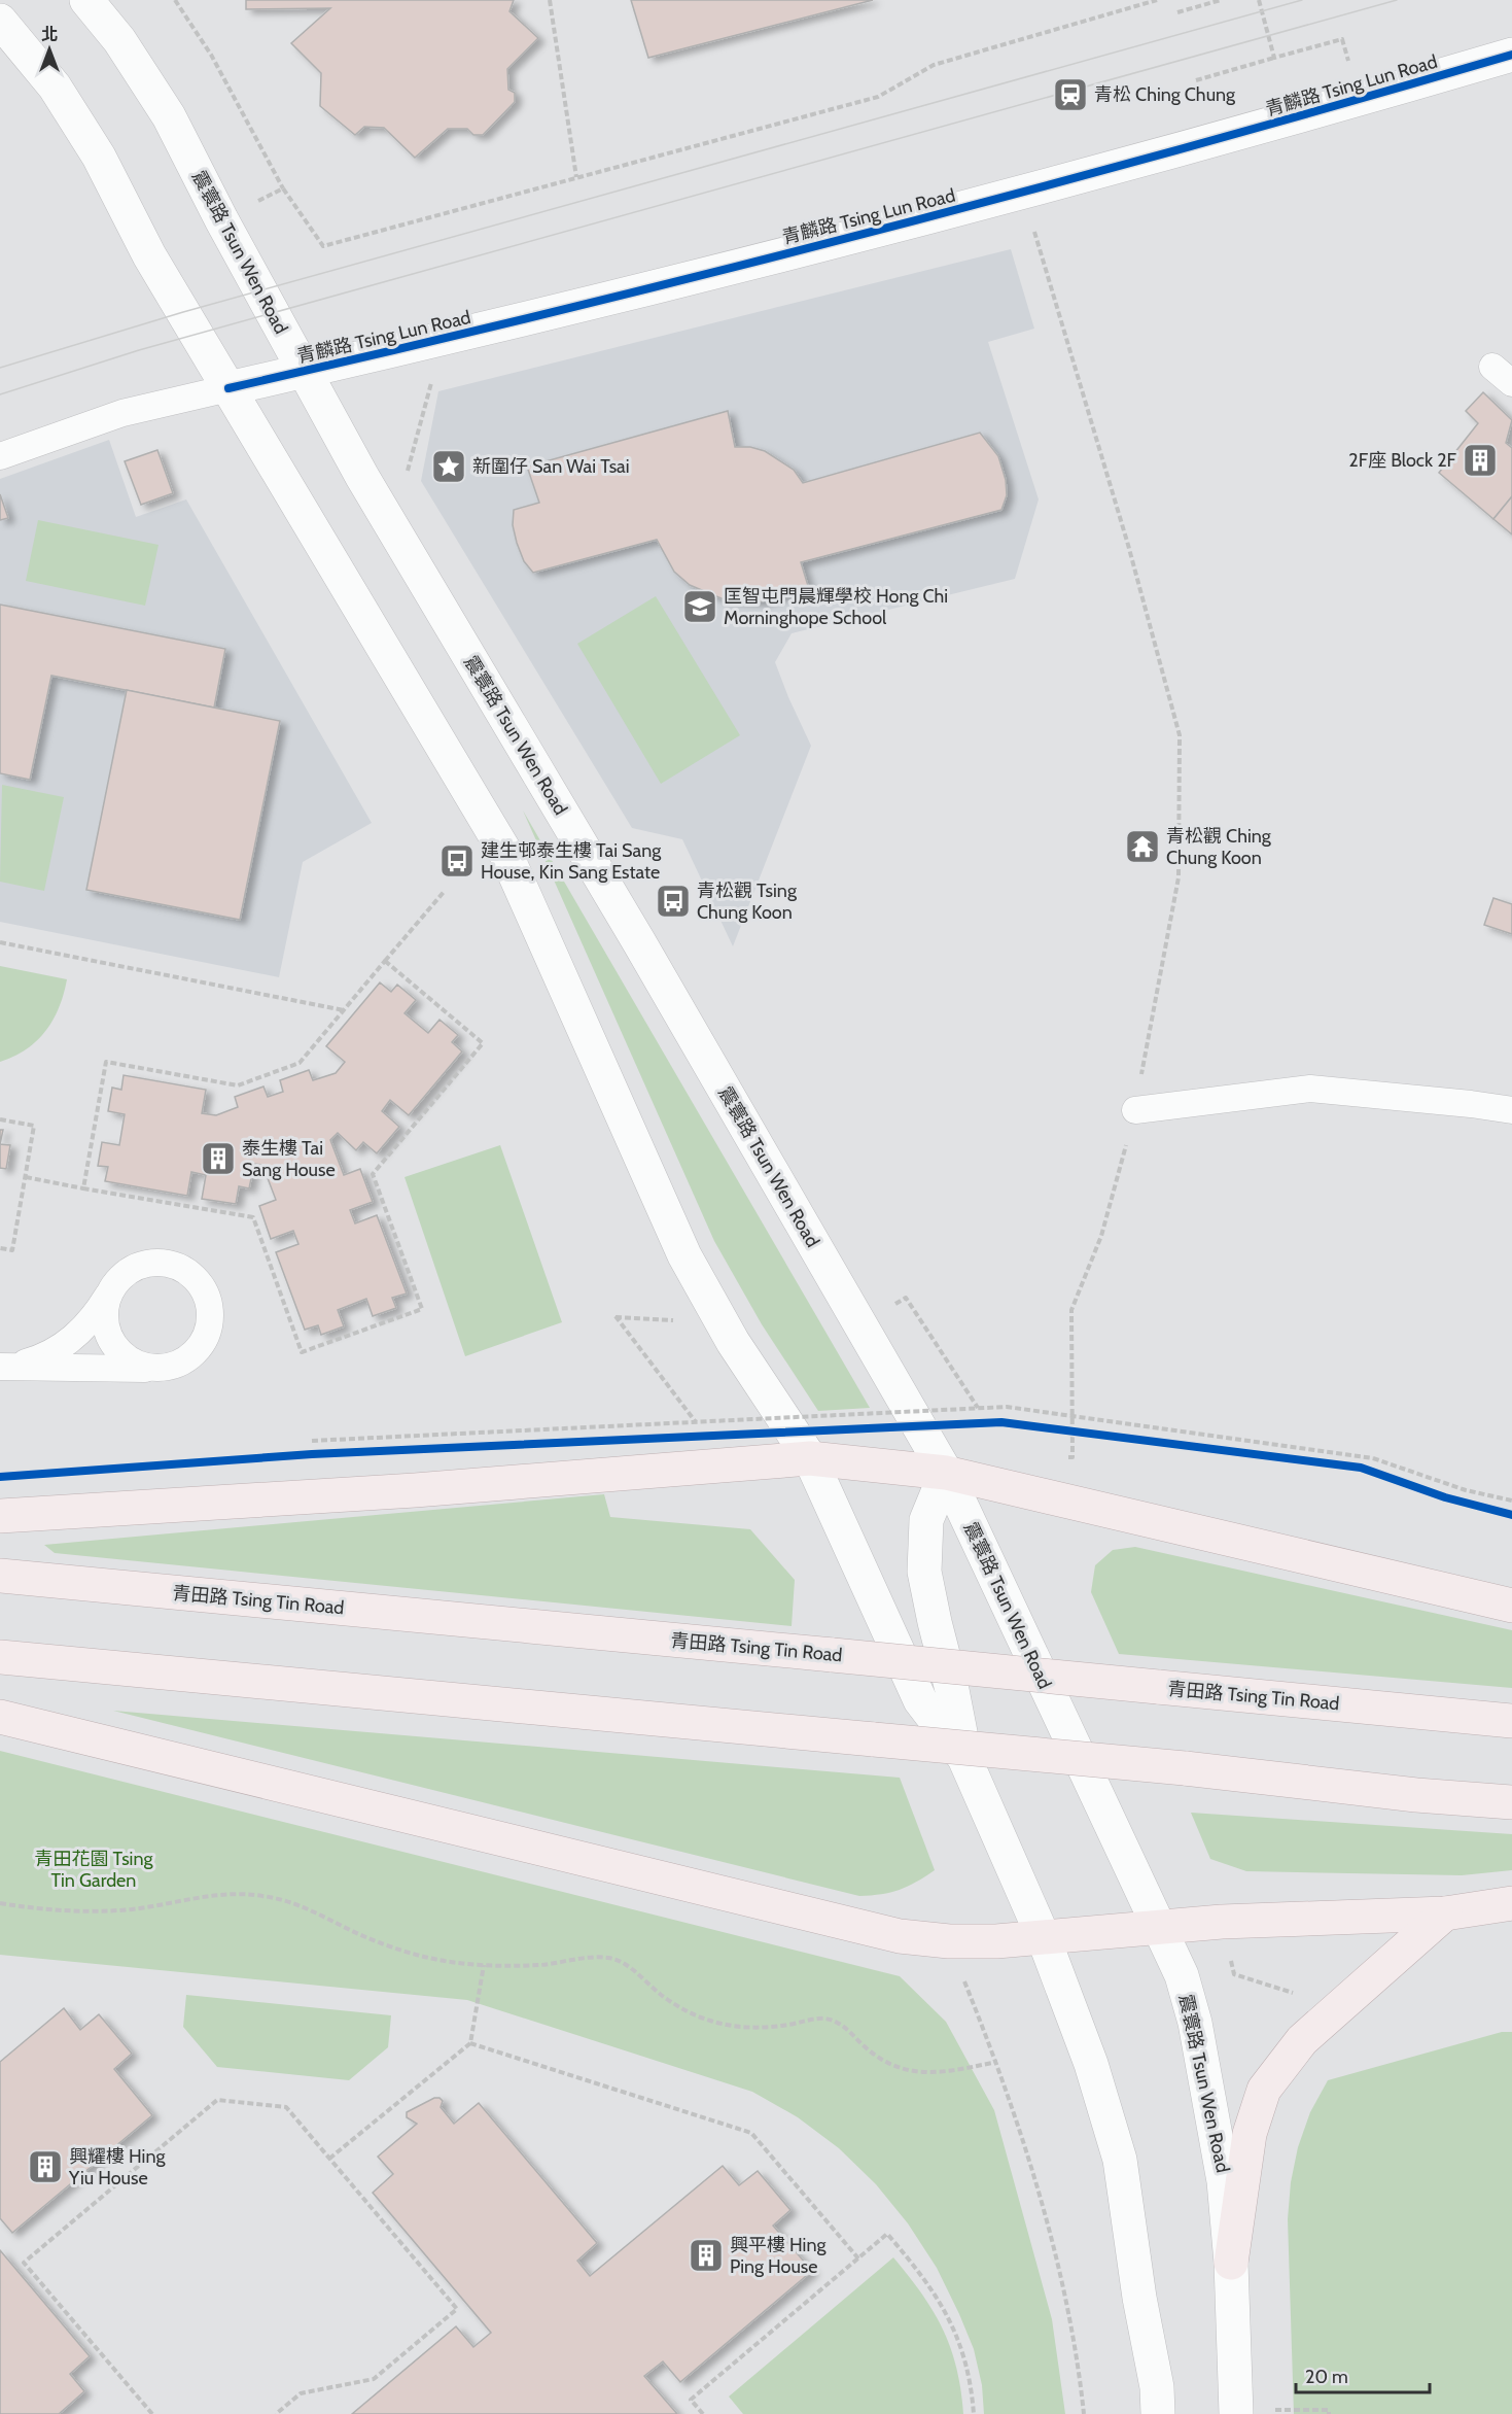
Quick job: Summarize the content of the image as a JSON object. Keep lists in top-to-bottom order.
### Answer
{
  "streets": {
    "main road": ["青麟路 Tsing Lun Road", "震寰路 Tsun Wen Road", "青田路 Tsing Tin Road"]
  },
  "crossings": [
    ["青麟路 Tsing Lun Road", "震寰路 Tsun Wen Road"]
  ],
  "parks": ["青田花園 Tsing Tin Garden"],
  "places": {
    "station": ["青松 Ching Chung"],
    "building": [
      "2F座 Block 2F",
      "泰生樓 Tai Sang House",
      "興耀樓 Hing Yiu House",
      "興平樓 Hing Ping House"
    ],
    "place": ["新圍仔 San Wai Tsai"],
    "school or university": ["匡智屯門晨輝學校 Hong Chi Morninghope School"],
    "temple": ["青松觀 Ching Chung Koon"],
    "bus stop": ["建生邨泰生樓 Tai Sang House, Kin Sang Estate", "青松觀 Tsing Chung Koon"]
  },
  "scale_bar": "20 m",
  "north": "top"
}
